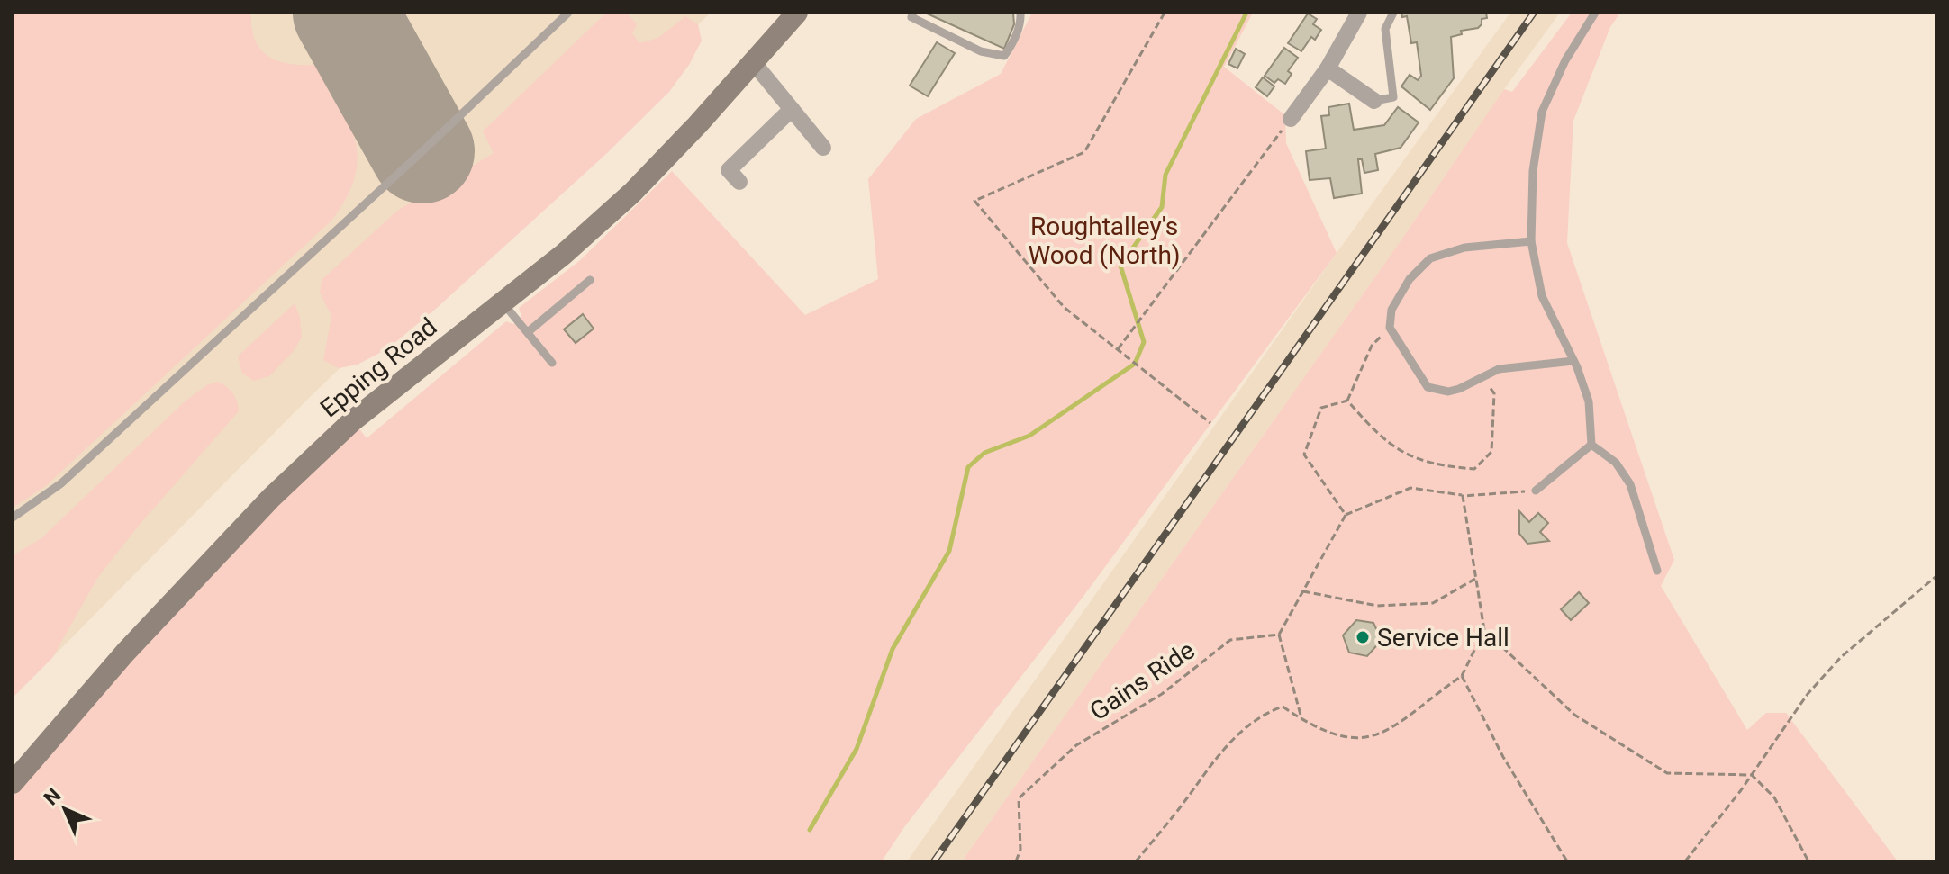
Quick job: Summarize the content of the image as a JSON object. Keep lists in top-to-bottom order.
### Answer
{
  "streets": {
    "main road": ["Epping Road"],
    "path": ["Gains Ride"]
  },
  "parks": ["Roughtalley's Wood (North)"],
  "places": ["Service Hall"],
  "north": "top left"
}
